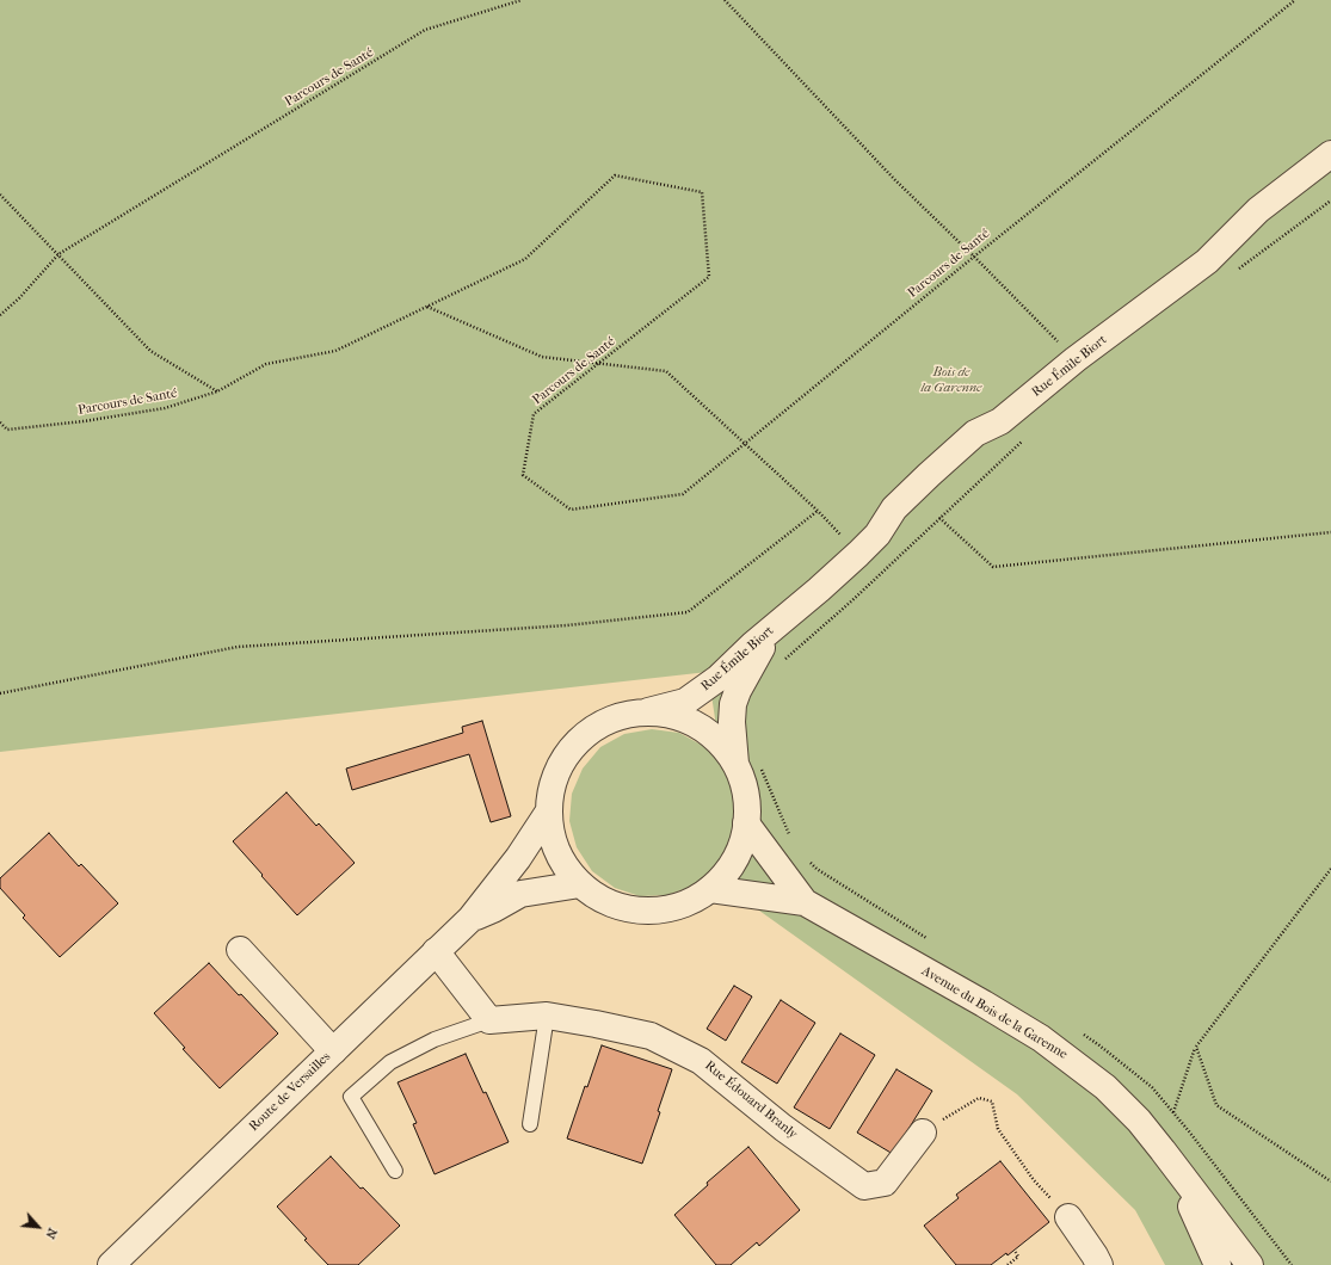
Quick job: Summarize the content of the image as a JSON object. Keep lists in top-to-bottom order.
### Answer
{
  "streets": {
    "street": [
      "Rue Émile Biort",
      "Avenue du Bois de la Garenne",
      "Route de Versailles",
      "Rue Édouard Branly"
    ],
    "path": ["Parcours de Santé"]
  },
  "parks": ["Bois de la Garenne"],
  "north": "bottom right"
}
